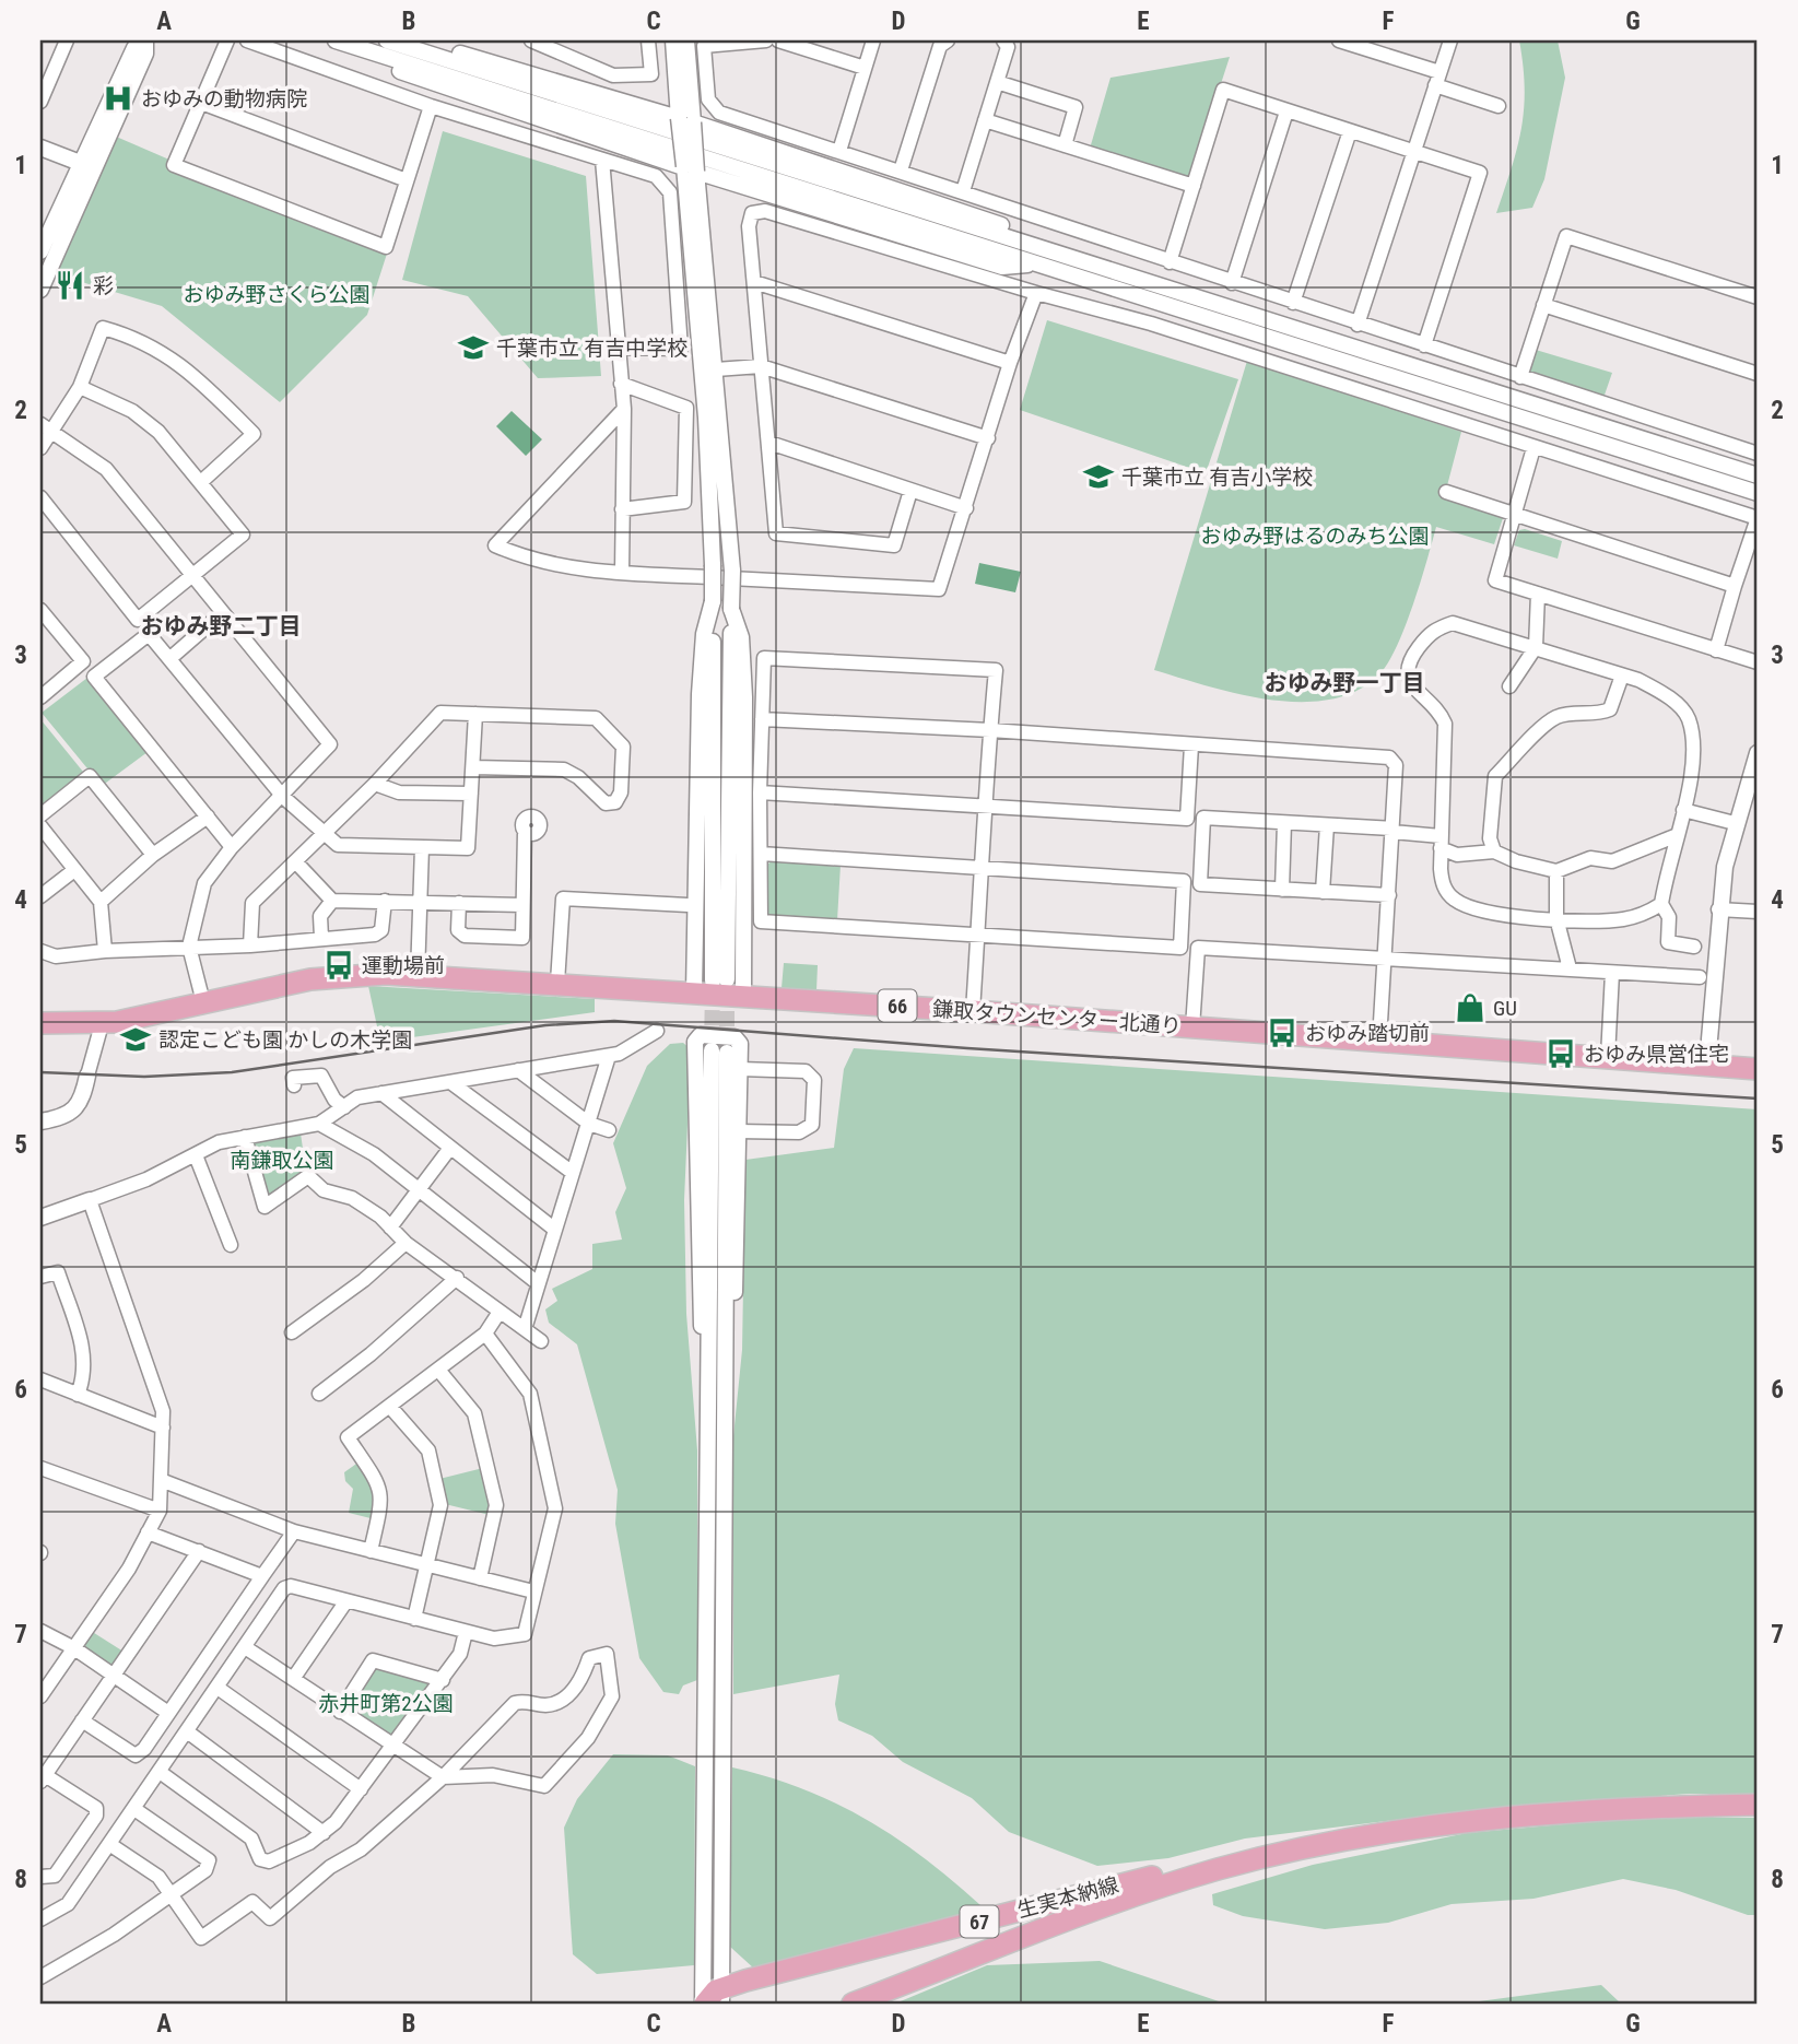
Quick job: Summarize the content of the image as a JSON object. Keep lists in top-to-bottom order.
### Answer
{
  "streets": {
    "main road": [
      "66",
      "鎌取タウンセンター北通り",
      "生実本納線",
      "67"
    ]
  },
  "districts": ["おゆみ野二丁目", "おゆみ野一丁目"],
  "parks": [
    "おゆみ野さくら公園",
    "おゆみ野はるのみち公園",
    "南鎌取公園",
    "赤井町第2公園"
  ],
  "places": {
    "hospital": ["おゆみの動物病院"],
    "restaurant": ["彩"],
    "school or university": ["千葉市立 有吉中学校", "千葉市立 有吉小学校", "認定こども園 かしの木学園"],
    "bus stop": ["運動場前", "おゆみ踏切前", "おゆみ県営住宅"],
    "shop": ["GU"]
  },
  "grid": {
    "columns": [
      "A",
      "B",
      "C",
      "D",
      "E",
      "F",
      "G"
    ],
    "rows": [
      "1",
      "2",
      "3",
      "4",
      "5",
      "6",
      "7",
      "8"
    ]
  }
}
